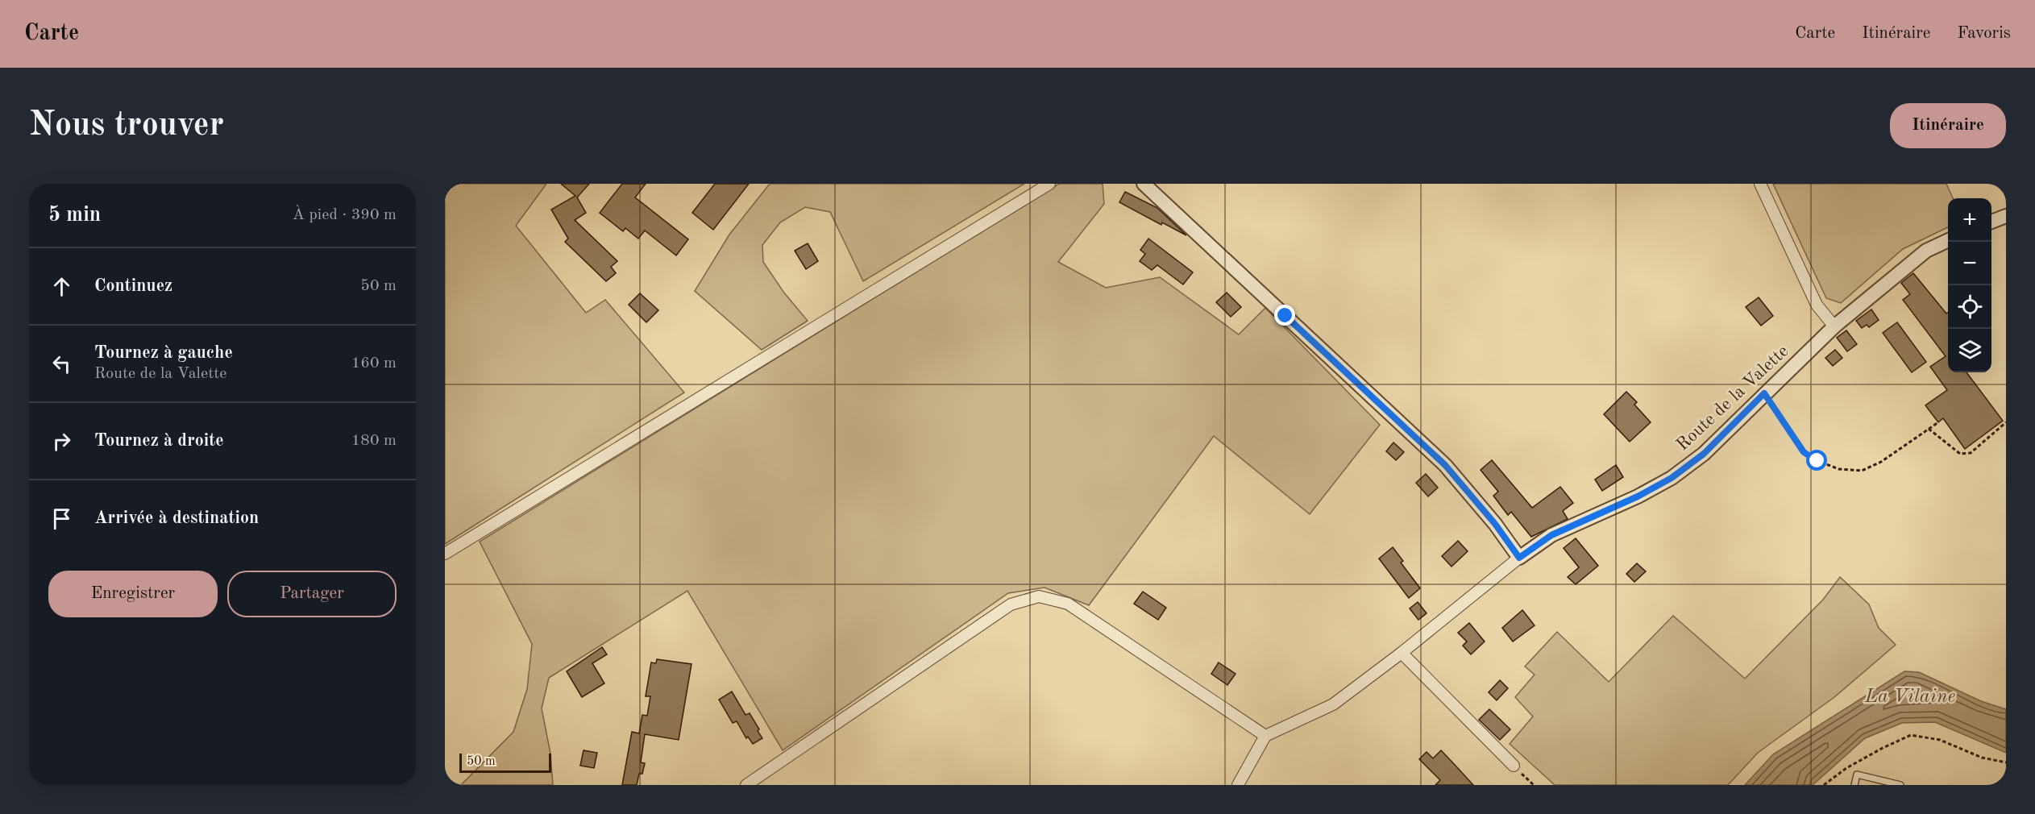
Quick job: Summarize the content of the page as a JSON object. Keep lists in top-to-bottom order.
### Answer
{
  "streets": {
    "street": ["Route de la Valette"]
  },
  "water": ["La Vilaine"],
  "scale_bar": "50 m",
  "page": {
    "header": "Carte",
    "nav": ["Carte", "Itinéraire", "Favoris"],
    "buttons": [
      "Itinéraire",
      ["Enregistrer", "Partager"]
    ],
    "title": "Nous trouver",
    "heading": ["5 min", "À pied · 390 m"],
    "map_buttons": ["+", "−"],
    "list": [
      ["Continuez", "50 m"],
      ["Tournez à gauche", "Route de la Valette", "160 m"],
      ["Tournez à droite", "180 m"],
      "Arrivée à destination"
    ],
    "scale": "50 m"
  }
}
